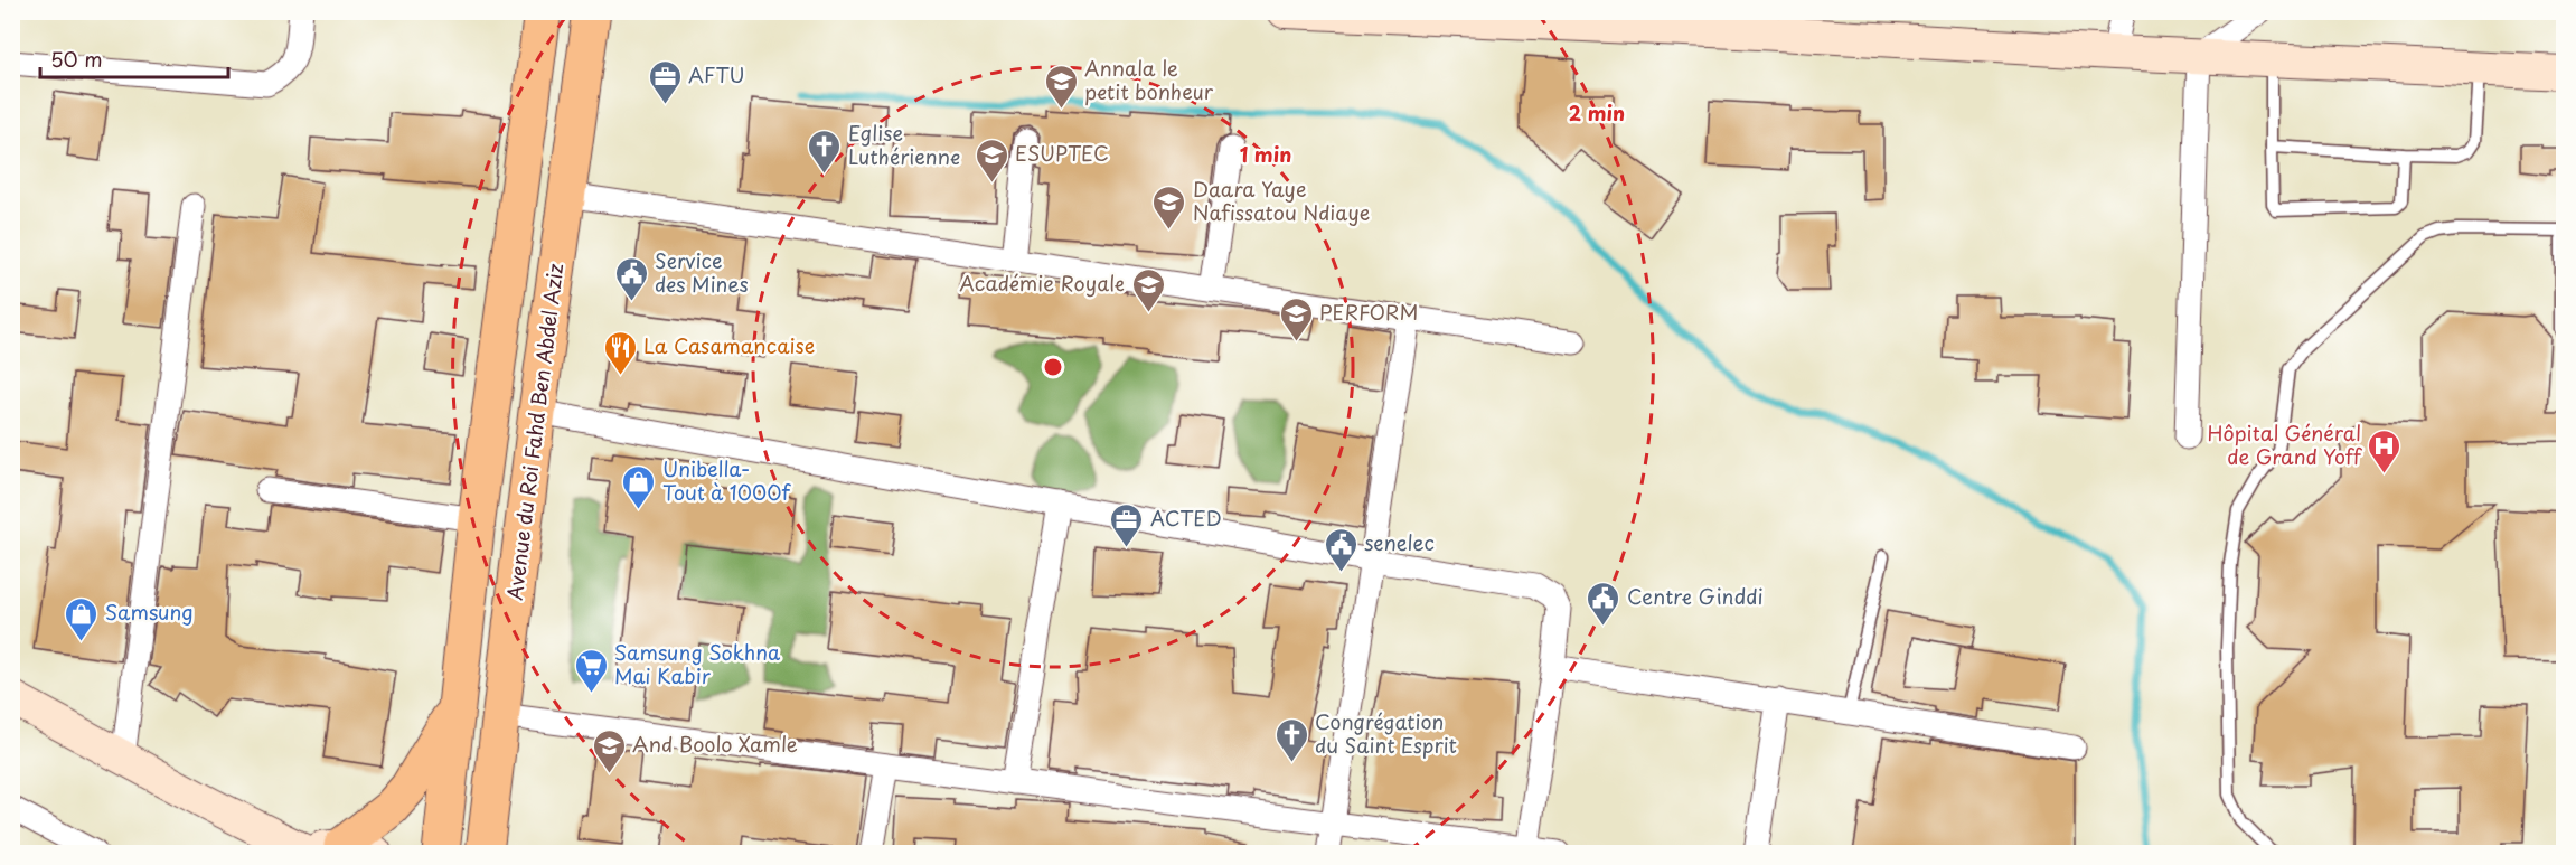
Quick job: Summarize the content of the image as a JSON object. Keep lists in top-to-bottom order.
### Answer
{
  "streets": {
    "main road": ["Avenue du Roi Fahd Ben Abdel Aziz"]
  },
  "places": {
    "office": ["AFTU", "ACTED"],
    "school or university": [
      "Annala le petit bonheur",
      "ESUPTEC",
      "Daara Yaye Nafissatou Ndiaye",
      "Académie Royale",
      "PERFORM",
      "And Boolo Xamle"
    ],
    "church": ["Eglise Luthérienne", "Congrégation du Saint Esprit"],
    "public building": ["Service des Mines", "senelec", "Centre Ginddi"],
    "restaurant": ["La Casamancaise"],
    "hospital": ["Hôpital Général de Grand Yoff"],
    "shop": ["Unibella- Tout à 1000f", "Samsung"],
    "supermarket": ["Samsung Sokhna Mai Kabir"]
  },
  "scale_bar": "50 m",
  "rings": ["2 min", "1 min"]
}
